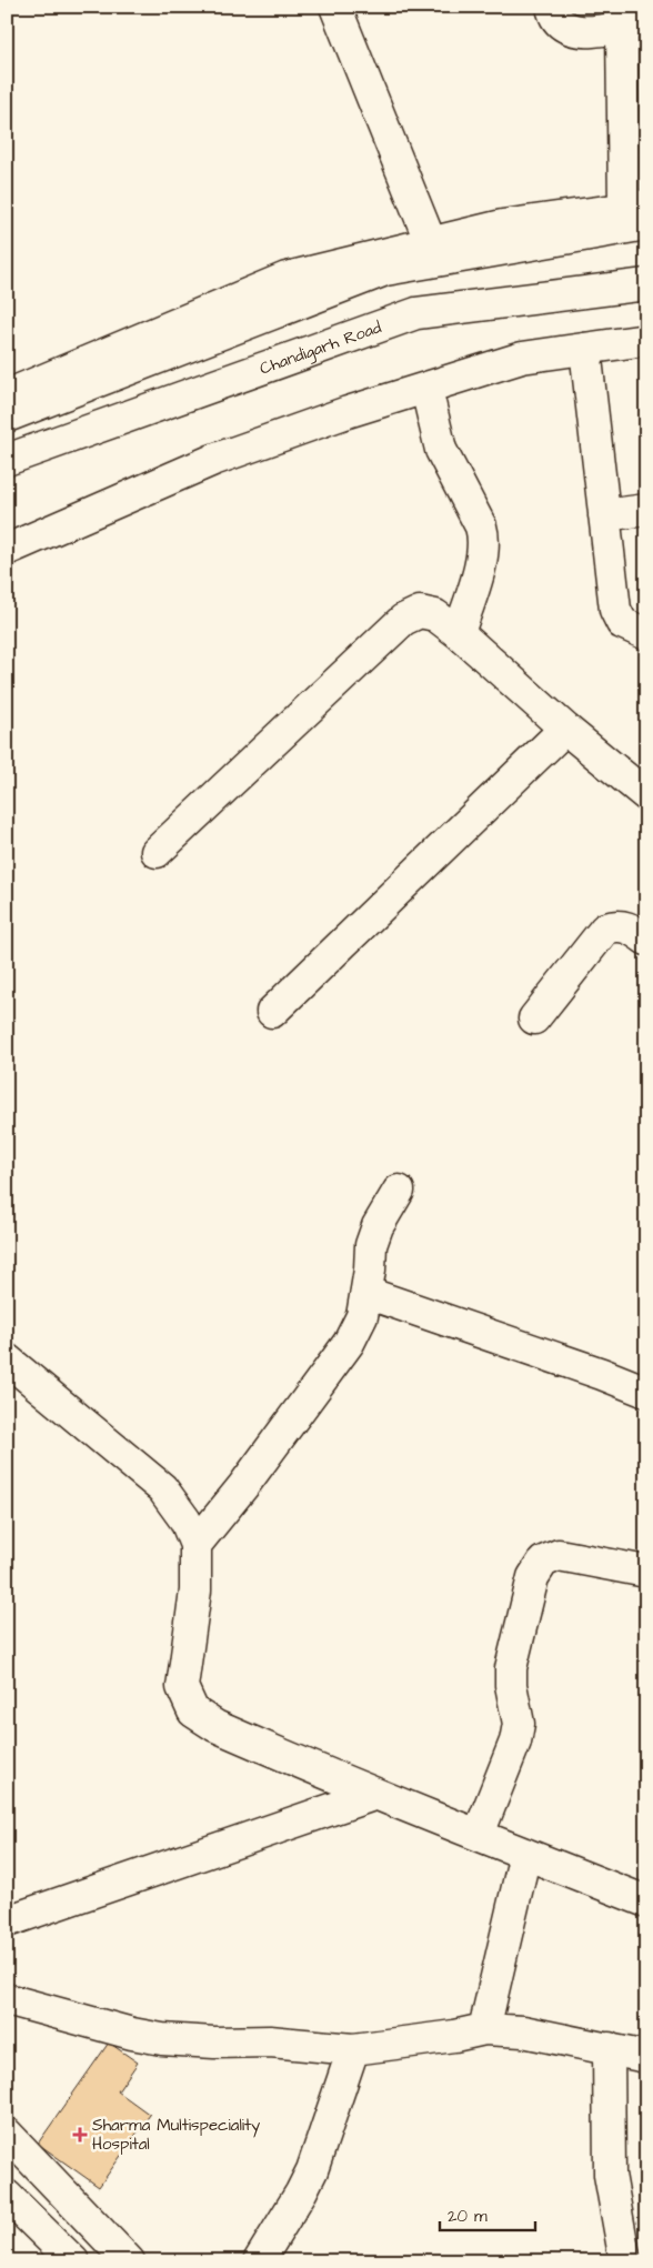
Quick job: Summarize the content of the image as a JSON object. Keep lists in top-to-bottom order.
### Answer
{
  "streets": {
    "main road": ["Chandigarh Road"]
  },
  "places": {
    "health": ["Sharma Multispeciality Hospital"]
  },
  "scale_bar": "20 m"
}
